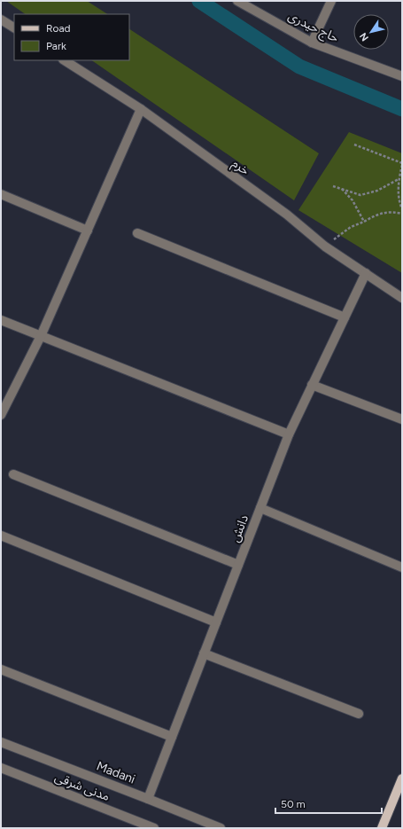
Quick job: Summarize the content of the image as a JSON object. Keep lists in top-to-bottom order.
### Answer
{
  "streets": {
    "street": [
      "حاج حیدری",
      "خرم",
      "دانش",
      "Madani",
      "مدنی شرقی"
    ]
  },
  "crossings": [
    ["خرم", "دانش"],
    ["دانش", "Madani"]
  ],
  "legend": ["Road", "Park"],
  "scale_bar": "50 m",
  "north": "bottom left"
}
